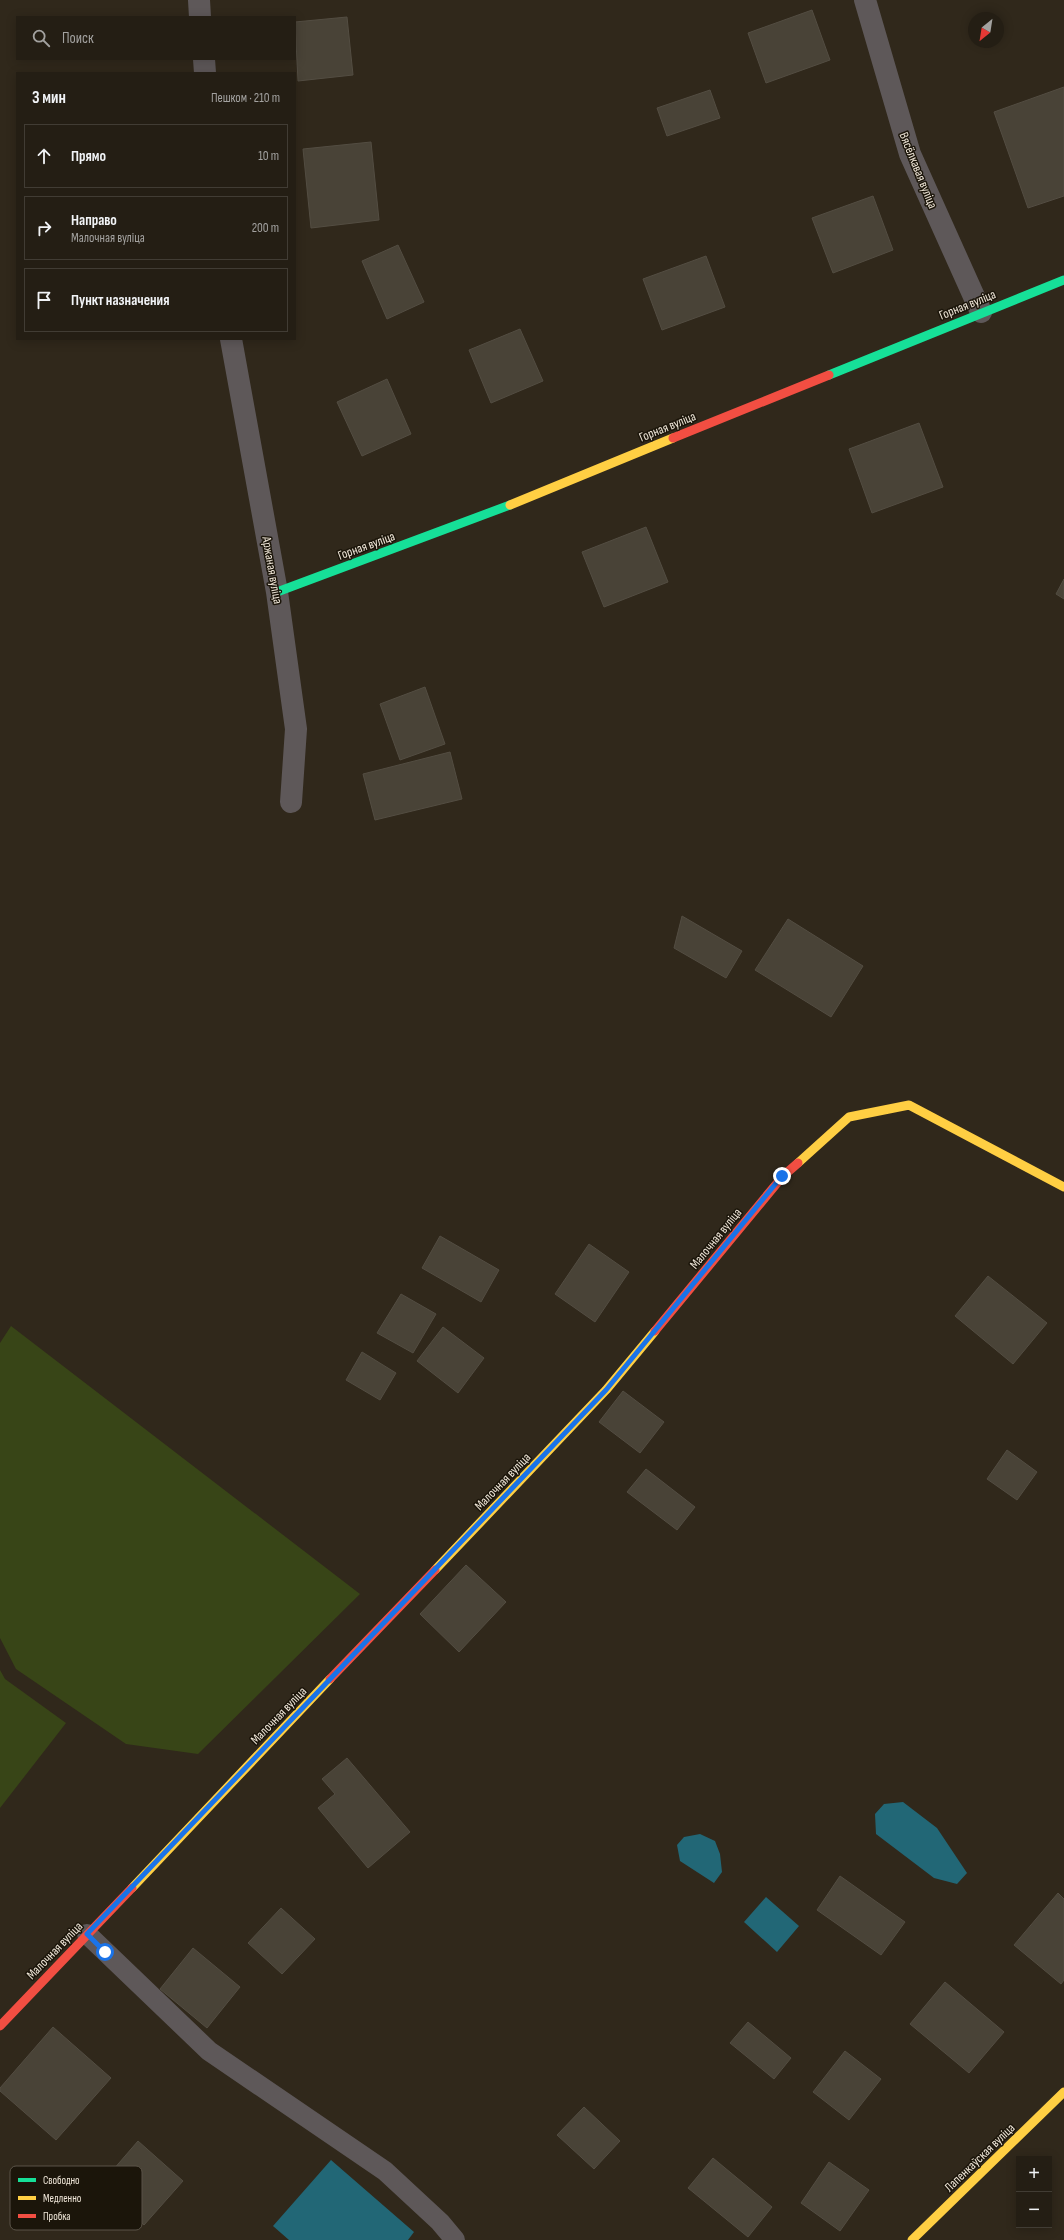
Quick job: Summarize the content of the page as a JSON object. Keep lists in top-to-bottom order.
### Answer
{
  "streets": {
    "street": [
      "Вясёлкавая вуліца",
      "Горная вуліца",
      "Аржаная вуліца",
      "Малочная вуліца",
      "Лапенкаўская вуліца"
    ]
  },
  "crossings": [
    ["Вясёлкавая вуліца", "Горная вуліца"],
    ["Горная вуліца", "Аржаная вуліца"]
  ],
  "legend": ["Свободно", "Медленно", "Пробка"],
  "north": "bottom left",
  "page": {
    "search": "Поиск",
    "heading": ["3 мин", "Пешком · 210 m"],
    "list": [
      ["Прямо", "10 m"],
      ["Направо", "Малочная вуліца", "200 m"],
      "Пункт назначения"
    ],
    "map_buttons": ["+", "−"]
  }
}
